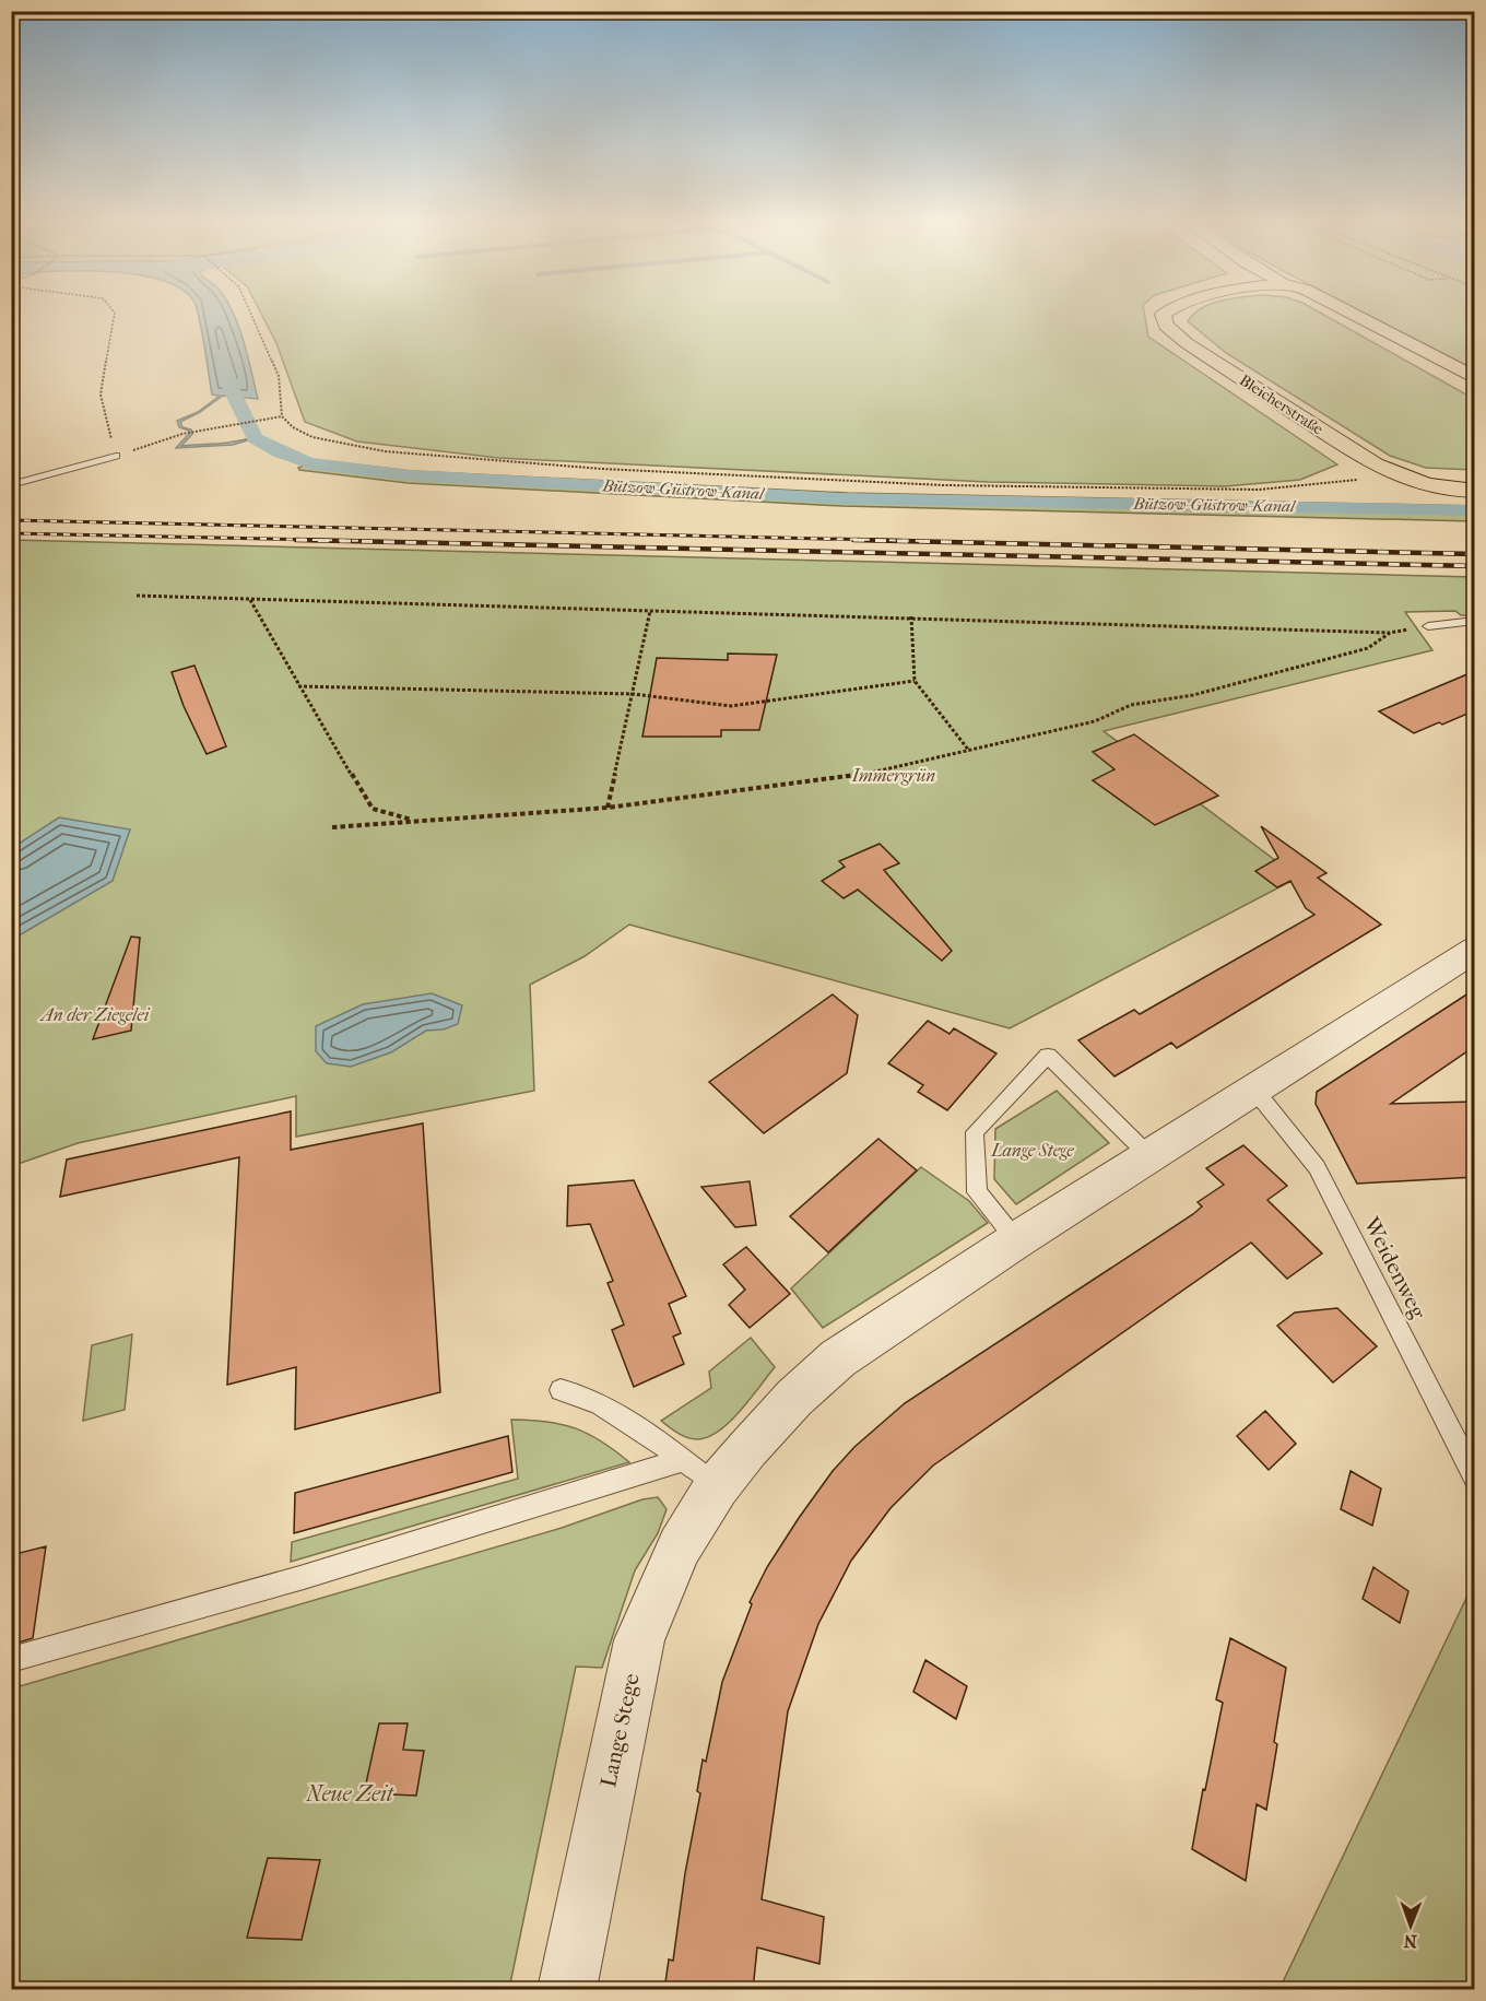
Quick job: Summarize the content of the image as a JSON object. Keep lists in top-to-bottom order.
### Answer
{
  "streets": {
    "main road": ["Bleicherstraße"],
    "street": ["Lange Stege"],
    "lane": ["Weidenweg"]
  },
  "crossings": [
    ["Weidenweg", "Lange Stege"]
  ],
  "water": ["Bützow-Güstrow-Kanal"],
  "parks": [
    "Immergrün",
    "An der Ziegelei",
    "Lange Stege",
    "Neue Zeit"
  ],
  "north": "bottom"
}
